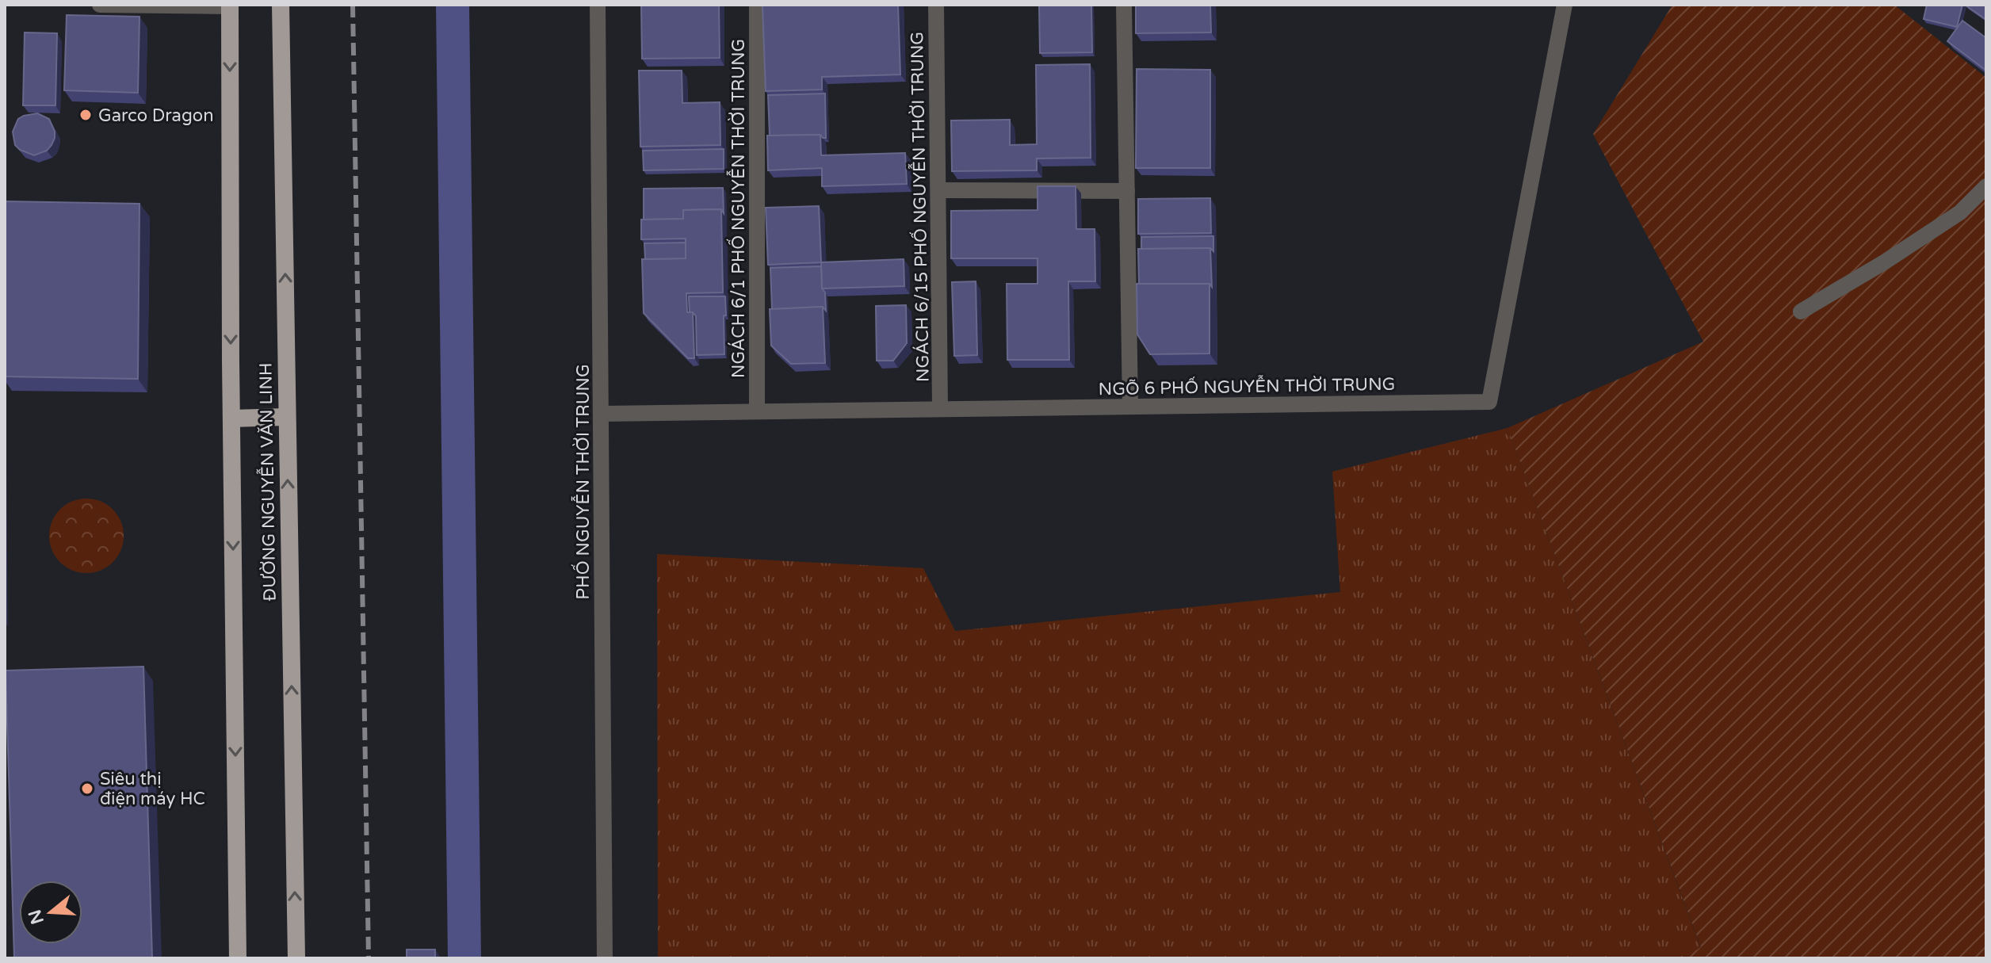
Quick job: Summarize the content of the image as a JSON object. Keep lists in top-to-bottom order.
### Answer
{
  "streets": {
    "highway": ["ĐƯỜNG NGUYỄN VĂN LINH"],
    "street": [
      "NGÁCH 6/15 PHỐ NGUYỄN THỜI TRUNG",
      "NGÁCH 6/1 PHỐ NGUYỄN THỜI TRUNG",
      "NGÕ 6 PHỐ NGUYỄN THỜI TRUNG",
      "PHỐ NGUYỄN THỜI TRUNG"
    ]
  },
  "crossings": [
    ["NGÁCH 6/15 PHỐ NGUYỄN THỜI TRUNG", "NGÕ 6 PHỐ NGUYỄN THỜI TRUNG"],
    ["NGÁCH 6/1 PHỐ NGUYỄN THỜI TRUNG", "NGÕ 6 PHỐ NGUYỄN THỜI TRUNG"],
    ["NGÕ 6 PHỐ NGUYỄN THỜI TRUNG", "PHỐ NGUYỄN THỜI TRUNG"]
  ],
  "places": ["Garco Dragon", "Siêu thị điện máy HC"],
  "north": "left"
}
